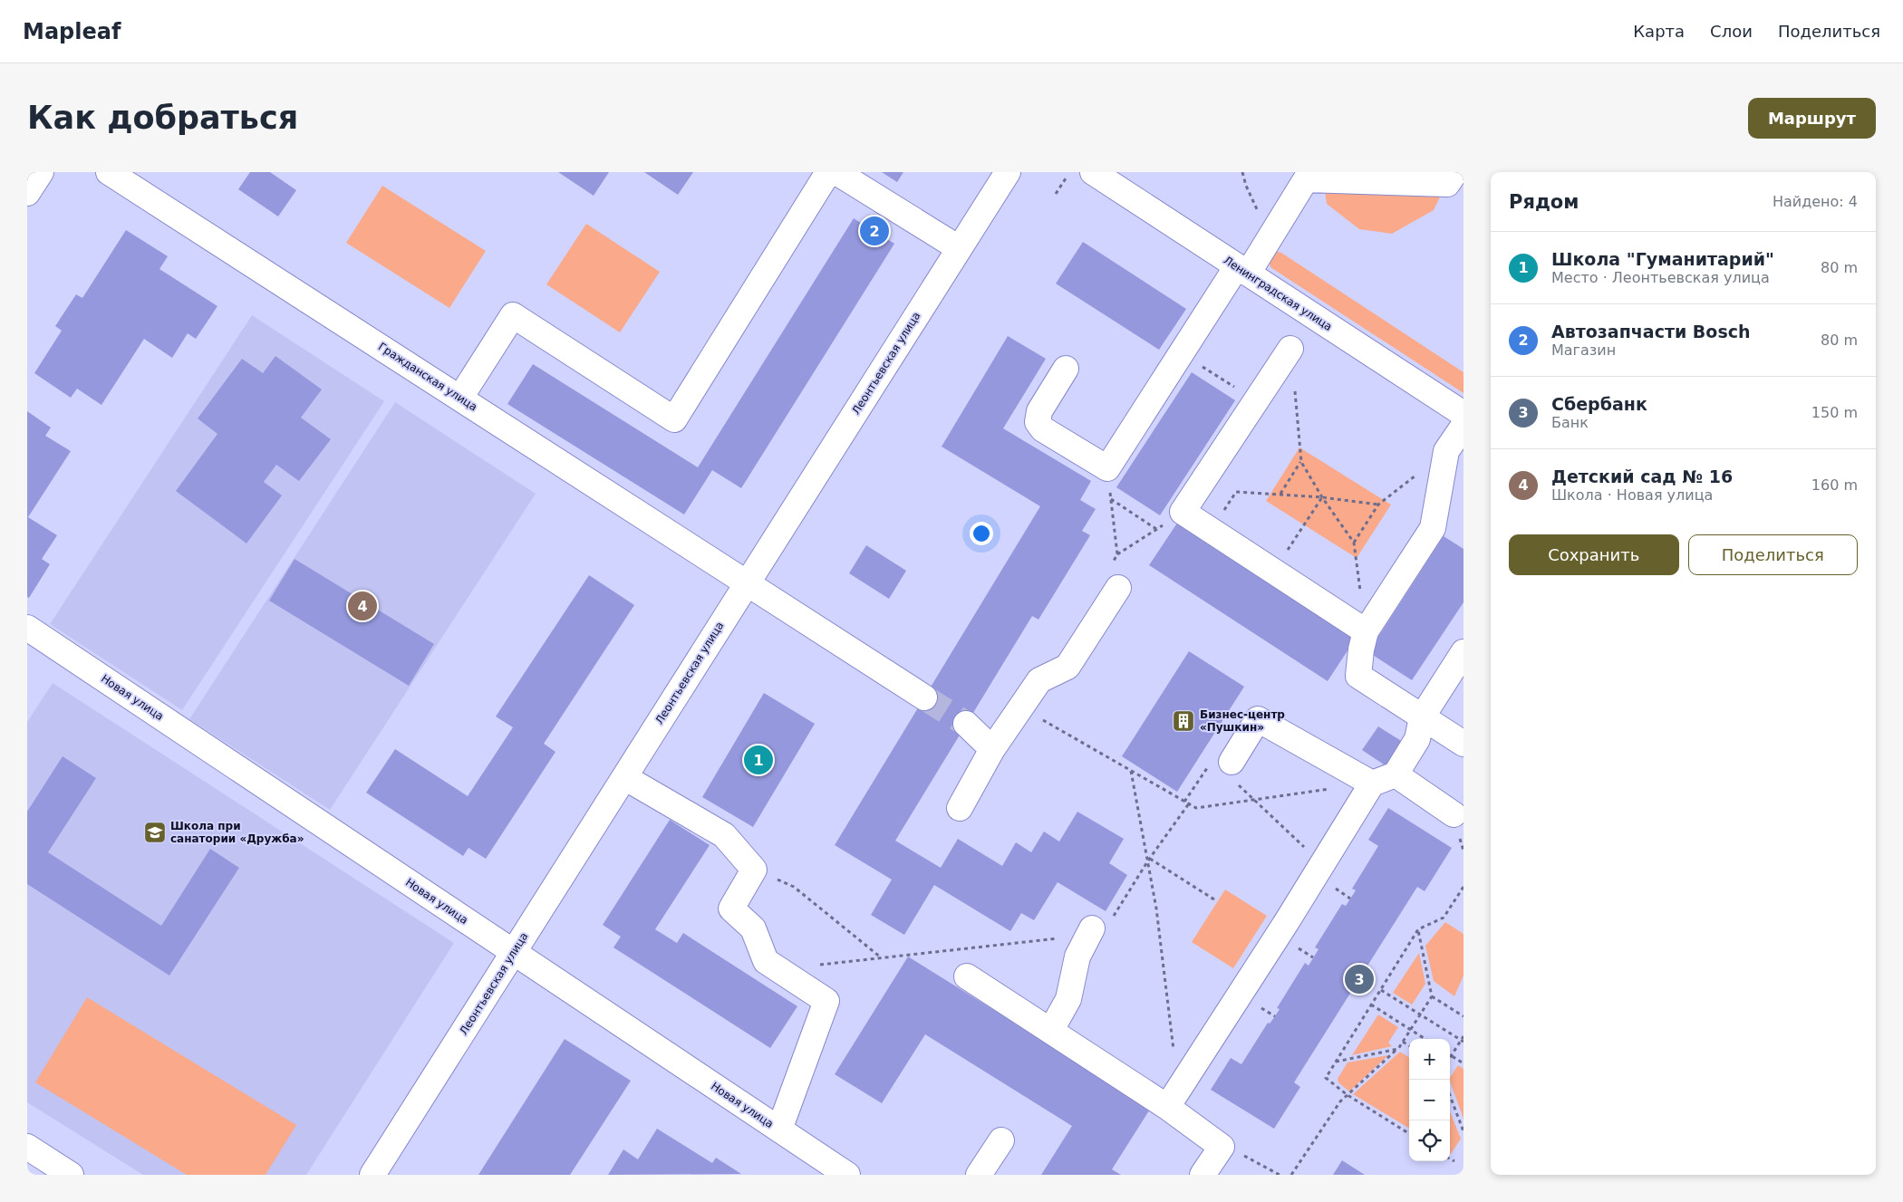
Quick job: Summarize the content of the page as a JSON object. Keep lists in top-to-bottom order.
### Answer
{
  "streets": {
    "street": [
      "Ленинградская улица",
      "Леонтьевская улица",
      "Гражданская улица",
      "Новая улица"
    ]
  },
  "crossings": [
    ["Леонтьевская улица", "Гражданская улица"],
    ["Леонтьевская улица", "Новая улица"]
  ],
  "places": {
    "building": ["Бизнес-центр «Пушкин»"],
    "school or university": ["Школа при санатории «Дружба»"]
  },
  "page": {
    "header": "Mapleaf",
    "nav": ["Карта", "Слои", "Поделиться"],
    "buttons": [
      "Маршрут",
      ["Сохранить", "Поделиться"]
    ],
    "title": "Как добраться",
    "heading": ["Рядом", "Найдено: 4"],
    "pins": [
      "2",
      "4",
      "1",
      "3"
    ],
    "list": [
      {
        "mark": "1",
        "name": "Школа \"Гуманитарий\"",
        "note": "Место · Леонтьевская улица",
        "value": "80 m"
      },
      {
        "mark": "2",
        "name": "Автозапчасти Bosch",
        "note": "Магазин",
        "value": "80 m"
      },
      {
        "mark": "3",
        "name": "Сбербанк",
        "note": "Банк",
        "value": "150 m"
      },
      {
        "mark": "4",
        "name": "Детский сад № 16",
        "note": "Школа · Новая улица",
        "value": "160 m"
      }
    ],
    "map_buttons": ["+", "−"]
  }
}
